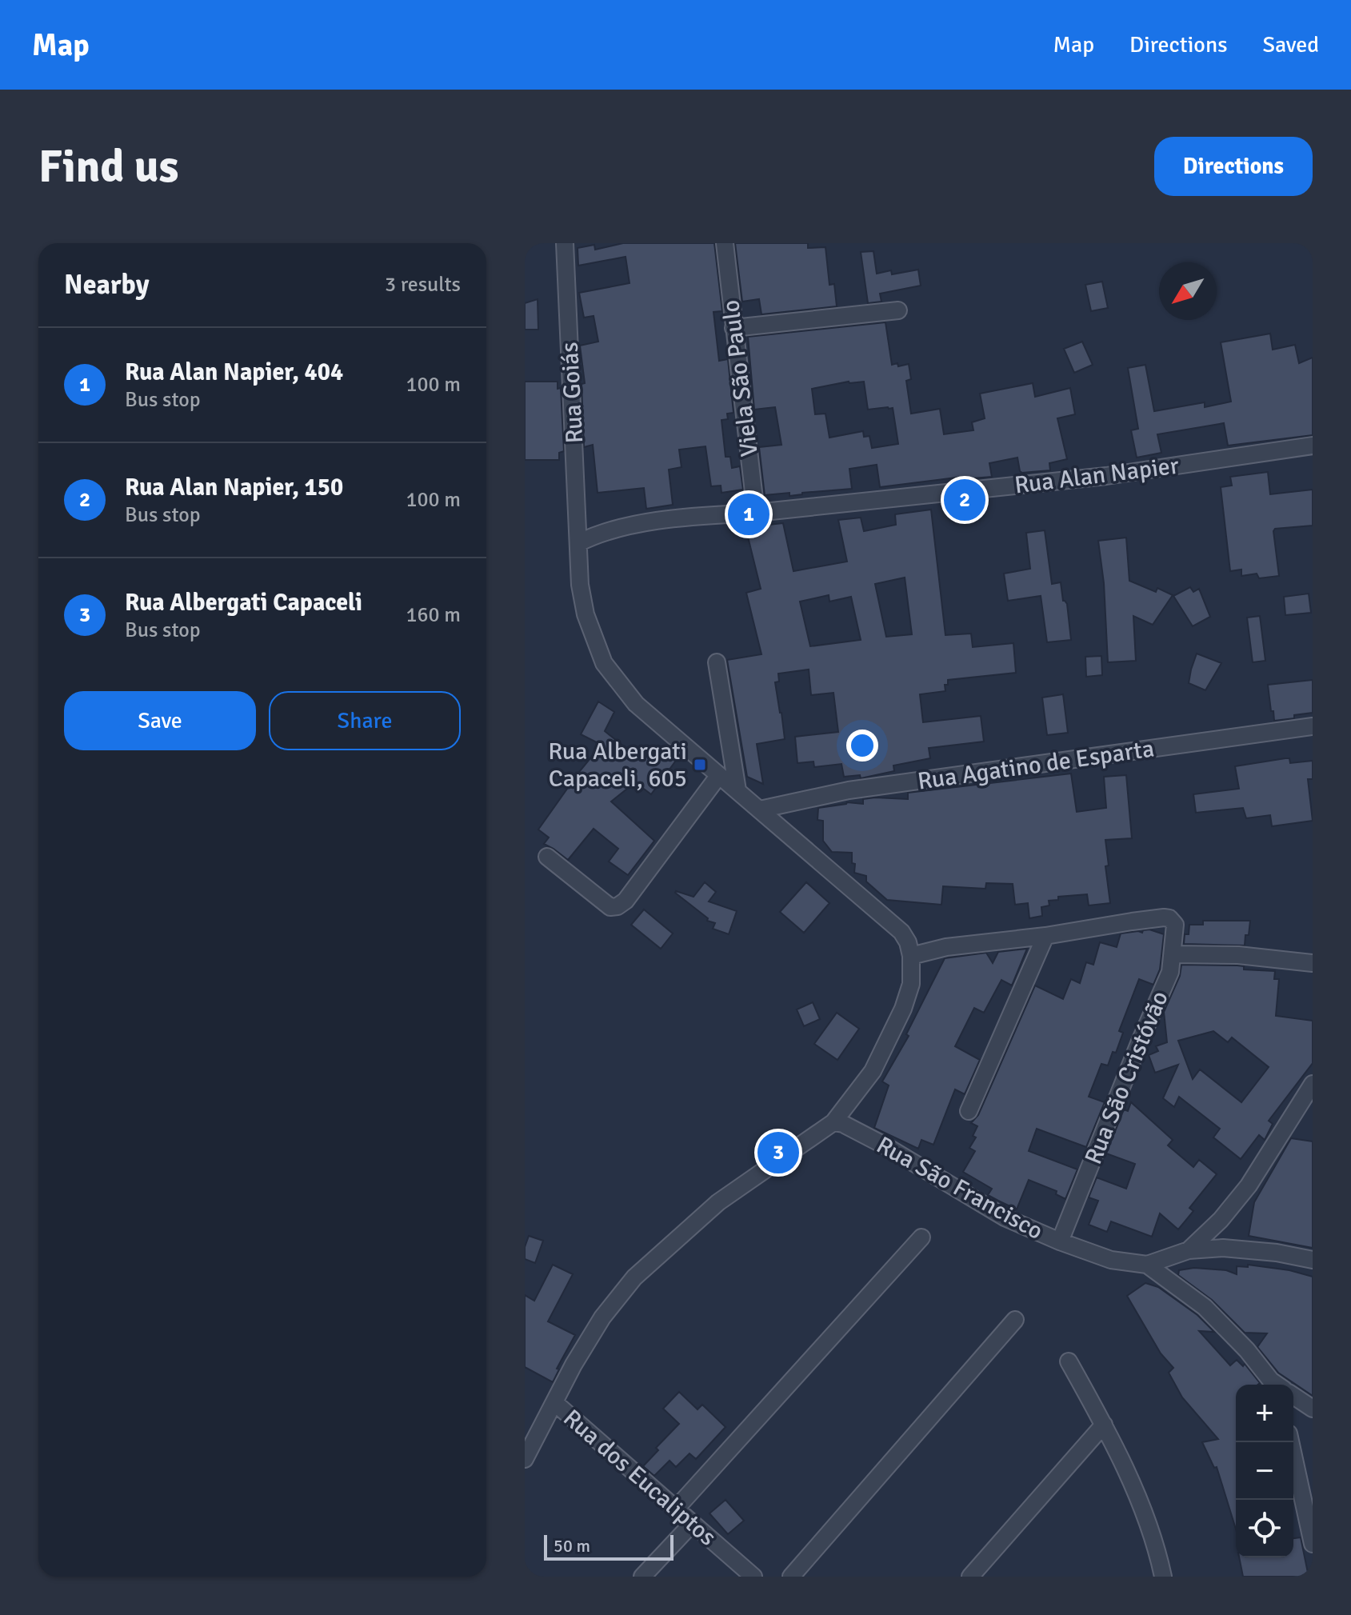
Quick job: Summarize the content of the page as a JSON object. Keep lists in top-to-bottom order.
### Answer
{
  "streets": {
    "street": [
      "Viela São Paulo",
      "Rua Goiás",
      "Rua Alan Napier",
      "Rua Agatino de Esparta",
      "Rua São Cristóvão",
      "Rua São Francisco",
      "Rua dos Eucaliptos"
    ]
  },
  "crossings": [
    ["Viela São Paulo", "Rua Alan Napier"],
    ["Rua Goiás", "Rua Alan Napier"],
    ["Rua Goiás", "Rua Agatino de Esparta"],
    ["Rua São Cristóvão", "Rua São Francisco"]
  ],
  "places": {
    "transit": ["Rua Albergati Capaceli, 605"]
  },
  "scale_bar": "50 m",
  "north": "bottom left",
  "page": {
    "header": "Map",
    "nav": ["Map", "Directions", "Saved"],
    "buttons": [
      "Directions",
      ["Save", "Share"]
    ],
    "title": "Find us",
    "heading": ["Nearby", "3 results"],
    "list": [
      {
        "mark": "1",
        "name": "Rua Alan Napier, 404",
        "note": "Bus stop",
        "value": "100 m"
      },
      {
        "mark": "2",
        "name": "Rua Alan Napier, 150",
        "note": "Bus stop",
        "value": "100 m"
      },
      {
        "mark": "3",
        "name": "Rua Albergati Capaceli",
        "note": "Bus stop",
        "value": "160 m"
      }
    ],
    "pins": ["2", "1", "3"],
    "map_buttons": ["+", "−"],
    "scale": "50 m"
  }
}
